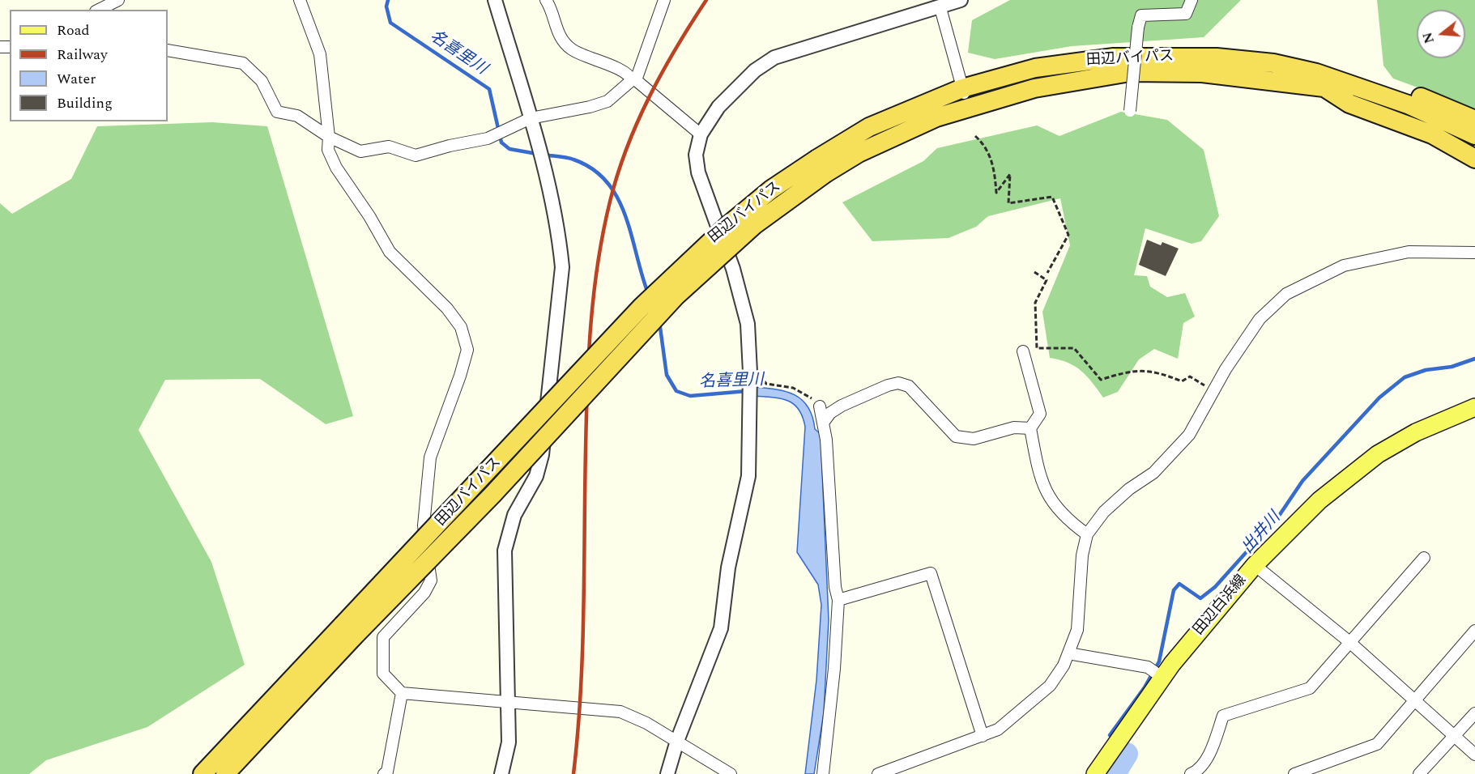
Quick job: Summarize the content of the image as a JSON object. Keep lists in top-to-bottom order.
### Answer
{
  "streets": {
    "highway": ["田辺バイパス"],
    "main road": ["田辺白浜線"]
  },
  "water": ["名喜里川", "出井川"],
  "legend": [
    "Road",
    "Railway",
    "Water",
    "Building"
  ],
  "north": "left"
}
